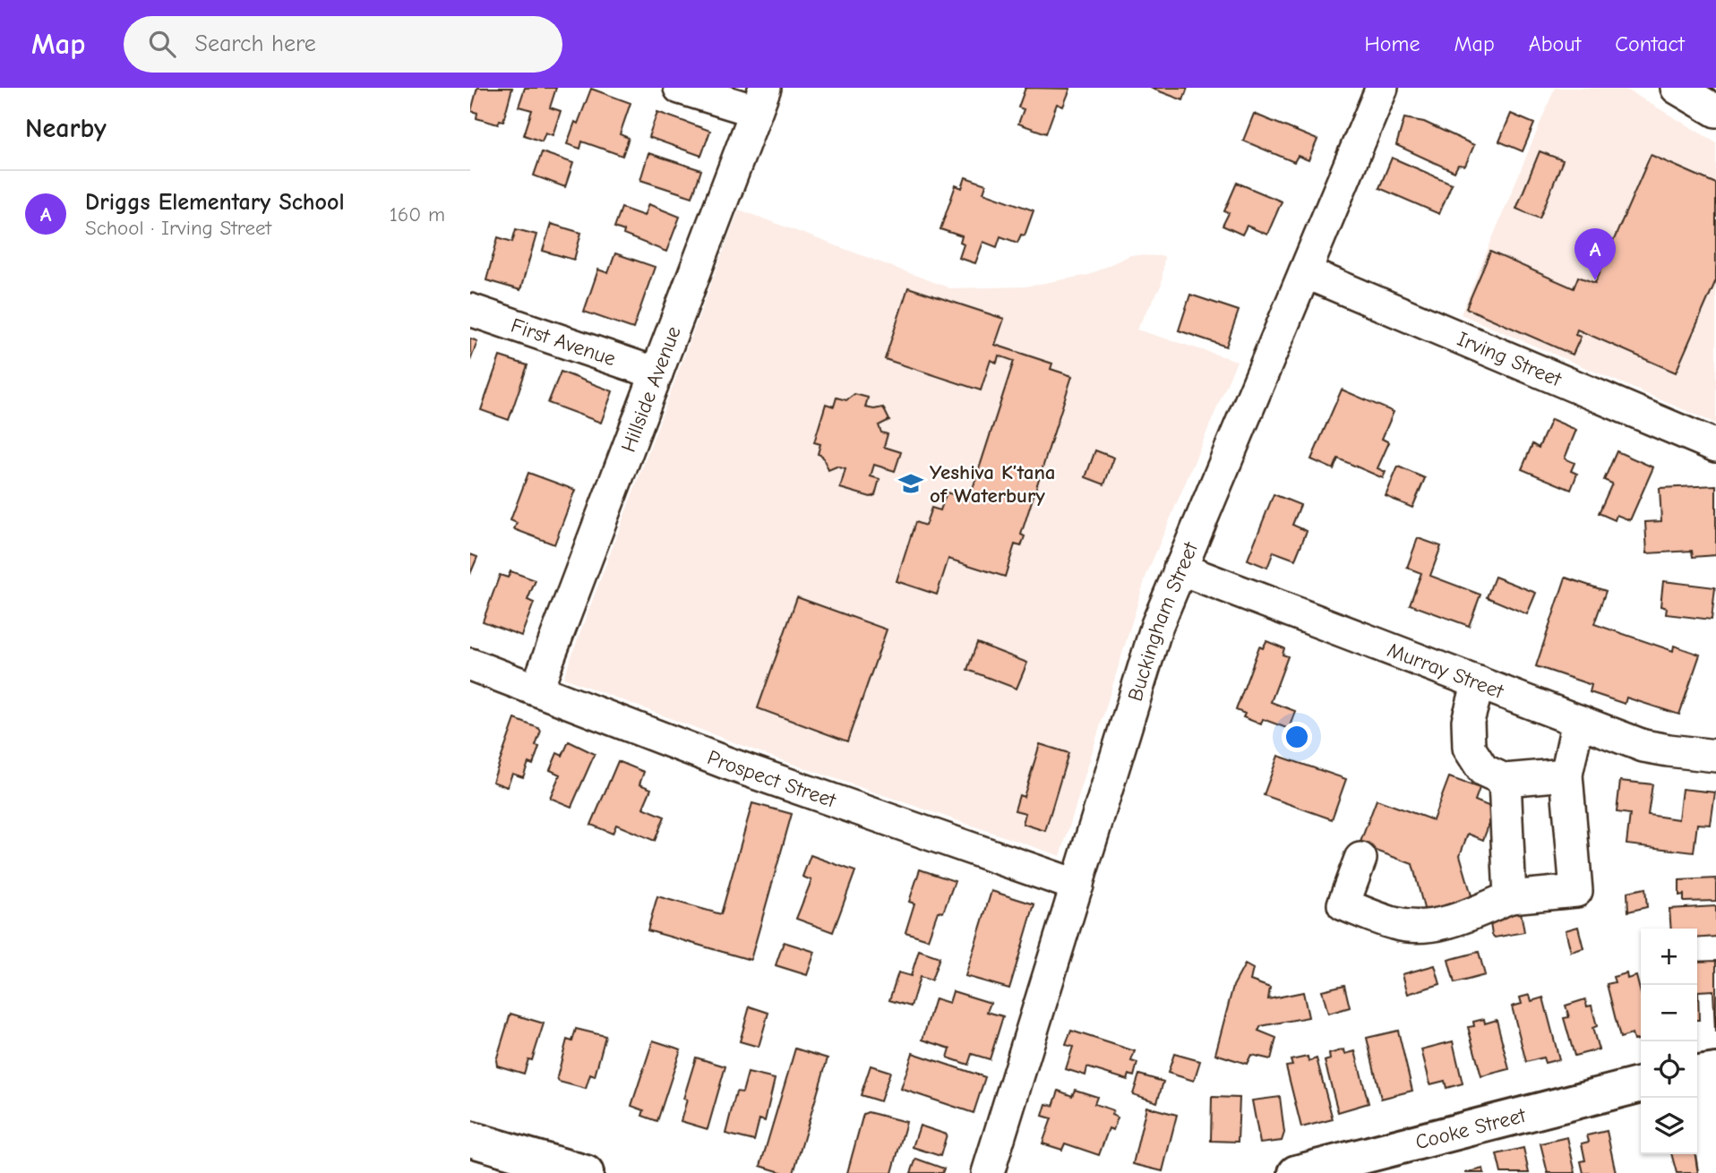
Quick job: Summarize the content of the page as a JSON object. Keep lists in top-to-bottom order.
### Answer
{
  "streets": {
    "main road": ["Cooke Street"],
    "street": [
      "First Avenue",
      "Irving Street",
      "Hillside Avenue",
      "Buckingham Street",
      "Murray Street",
      "Prospect Street"
    ]
  },
  "crossings": [
    ["First Avenue", "Hillside Avenue"],
    ["Irving Street", "Buckingham Street"],
    ["Hillside Avenue", "Prospect Street"],
    ["Buckingham Street", "Murray Street"],
    ["Buckingham Street", "Prospect Street"]
  ],
  "places": {
    "school or university": ["Yeshiva K’tana of Waterbury"]
  },
  "page": {
    "header": "Map",
    "search": "Search here",
    "nav": [
      "Home",
      "Map",
      "About",
      "Contact"
    ],
    "heading": "Nearby",
    "list": [
      {
        "mark": "A",
        "name": "Driggs Elementary School",
        "note": "School · Irving Street",
        "value": "160 m"
      }
    ],
    "pins": "A",
    "map_buttons": ["+", "−"]
  }
}
